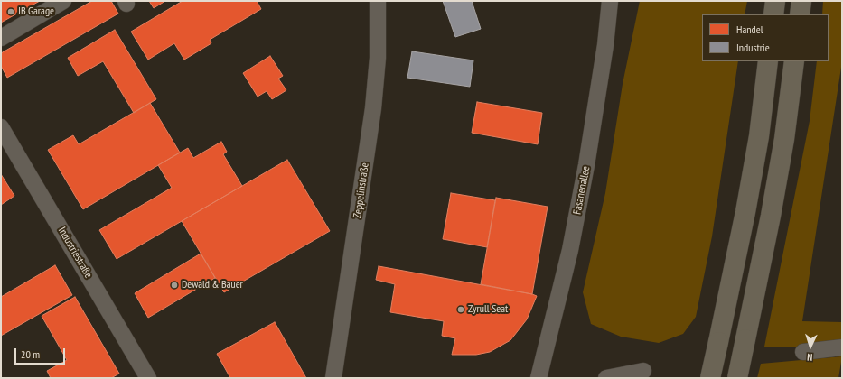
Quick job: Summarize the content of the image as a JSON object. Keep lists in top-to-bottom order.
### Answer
{
  "streets": {
    "street": ["Zeppelinstraße", "Fasanenallee", "Industriestraße"]
  },
  "places": ["JB Garage", "Dewald & Bauer", "Zyrull Seat"],
  "legend": ["Handel", "Industrie"],
  "scale_bar": "20 m",
  "north": "bottom"
}
